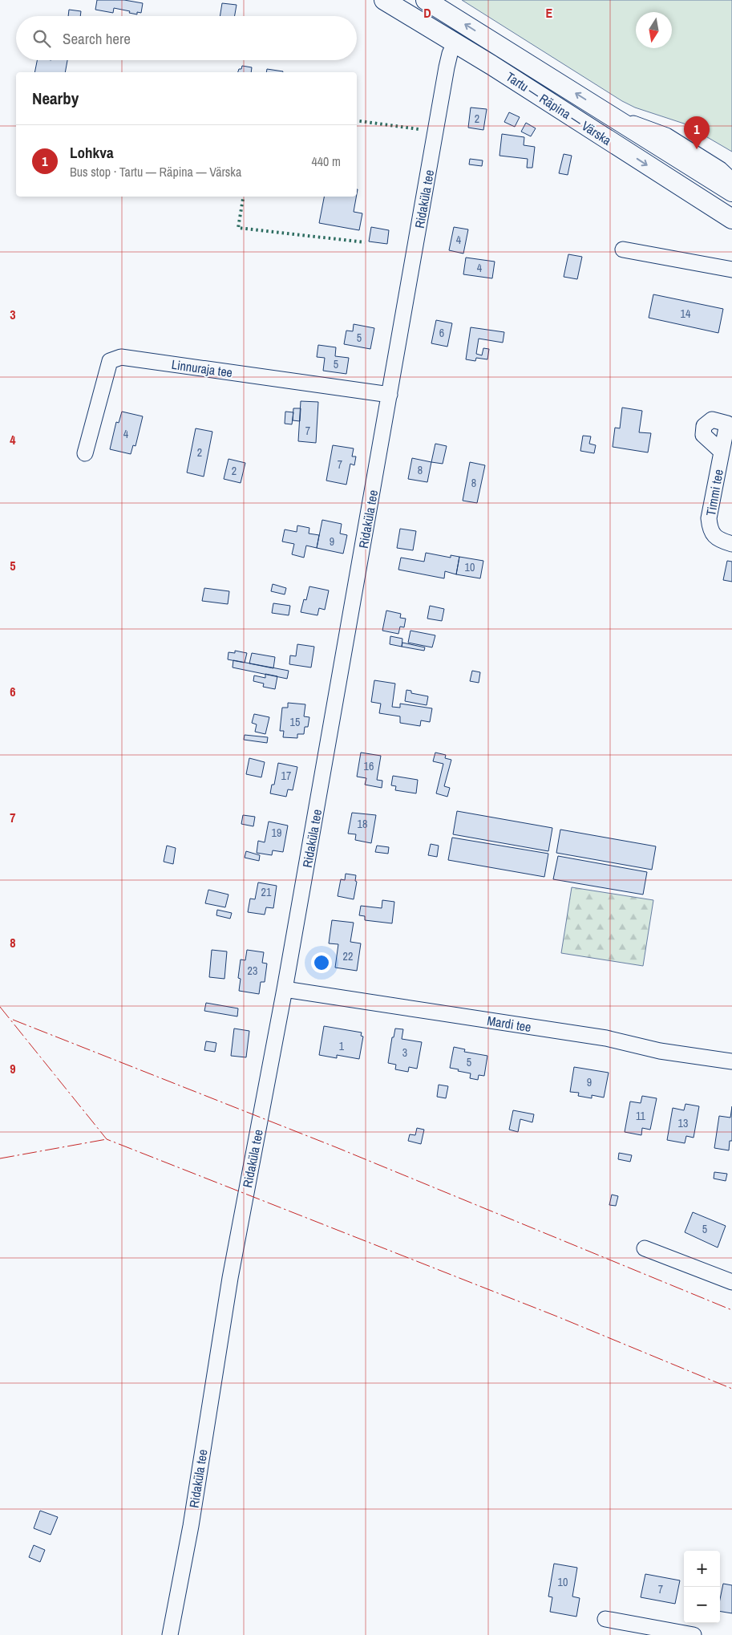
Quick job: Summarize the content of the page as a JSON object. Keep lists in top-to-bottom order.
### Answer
{
  "streets": {
    "main road": ["Tartu — Räpina — Värska"],
    "street": [
      "Ridaküla tee",
      "Linnuraja tee",
      "Timmi tee",
      "Mardi tee"
    ]
  },
  "crossings": [
    ["Tartu — Räpina — Värska", "Ridaküla tee"],
    ["Ridaküla tee", "Linnuraja tee"],
    ["Ridaküla tee", "Mardi tee"]
  ],
  "house_numbers": [
    "2",
    "4",
    "4",
    "14",
    "6",
    "5",
    "5",
    "7",
    "4",
    "2",
    "7",
    "8",
    "2",
    "8",
    "9",
    "10",
    "15",
    "16",
    "17",
    "18",
    "19",
    "21",
    "22",
    "23",
    "1",
    "3",
    "5",
    "9",
    "11",
    "13",
    "5",
    "10",
    "7"
  ],
  "north": "bottom",
  "page": {
    "search": "Search here",
    "heading": "Nearby",
    "pins": "1",
    "list": [
      {
        "mark": "1",
        "name": "Lohkva",
        "note": "Bus stop · Tartu — Räpina — Värska",
        "value": "440 m"
      }
    ],
    "map_buttons": ["+", "−"]
  },
  "grid": {
    "columns": ["D", "E"],
    "rows": [
      "3",
      "4",
      "5",
      "6",
      "7",
      "8",
      "9"
    ]
  }
}
